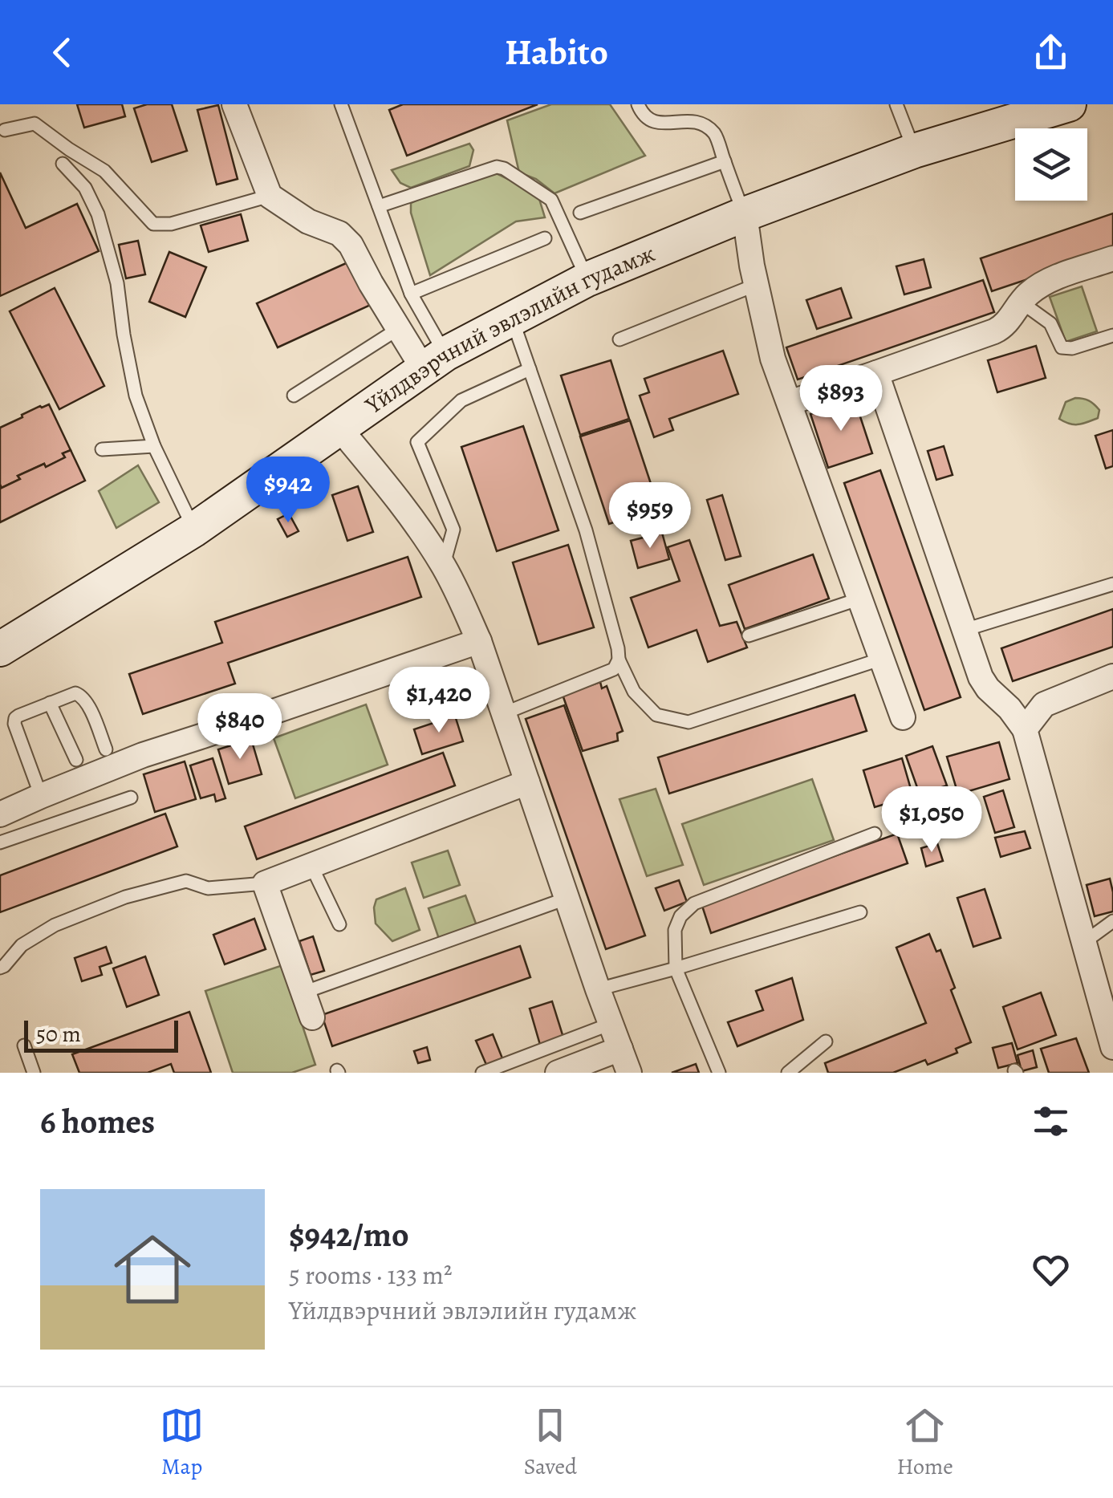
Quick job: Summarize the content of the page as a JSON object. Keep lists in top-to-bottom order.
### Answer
{
  "streets": {
    "main road": ["Үйлдвэрчний эвлэлийн гудамж"]
  },
  "scale_bar": "50 m",
  "page": {
    "header": "Habito",
    "price": [
      "$893",
      "$942",
      "$959",
      "$1,420",
      "$840",
      "$1,050"
    ],
    "scale": "50 m",
    "heading": "6 homes",
    "list": [
      {
        "name": "$942/mo",
        "note": "5 rooms · 133 m² · Үйлдвэрчний эвлэлийн гудамж"
      }
    ],
    "tabs": ["Map", "Saved", "Home"]
  }
}
